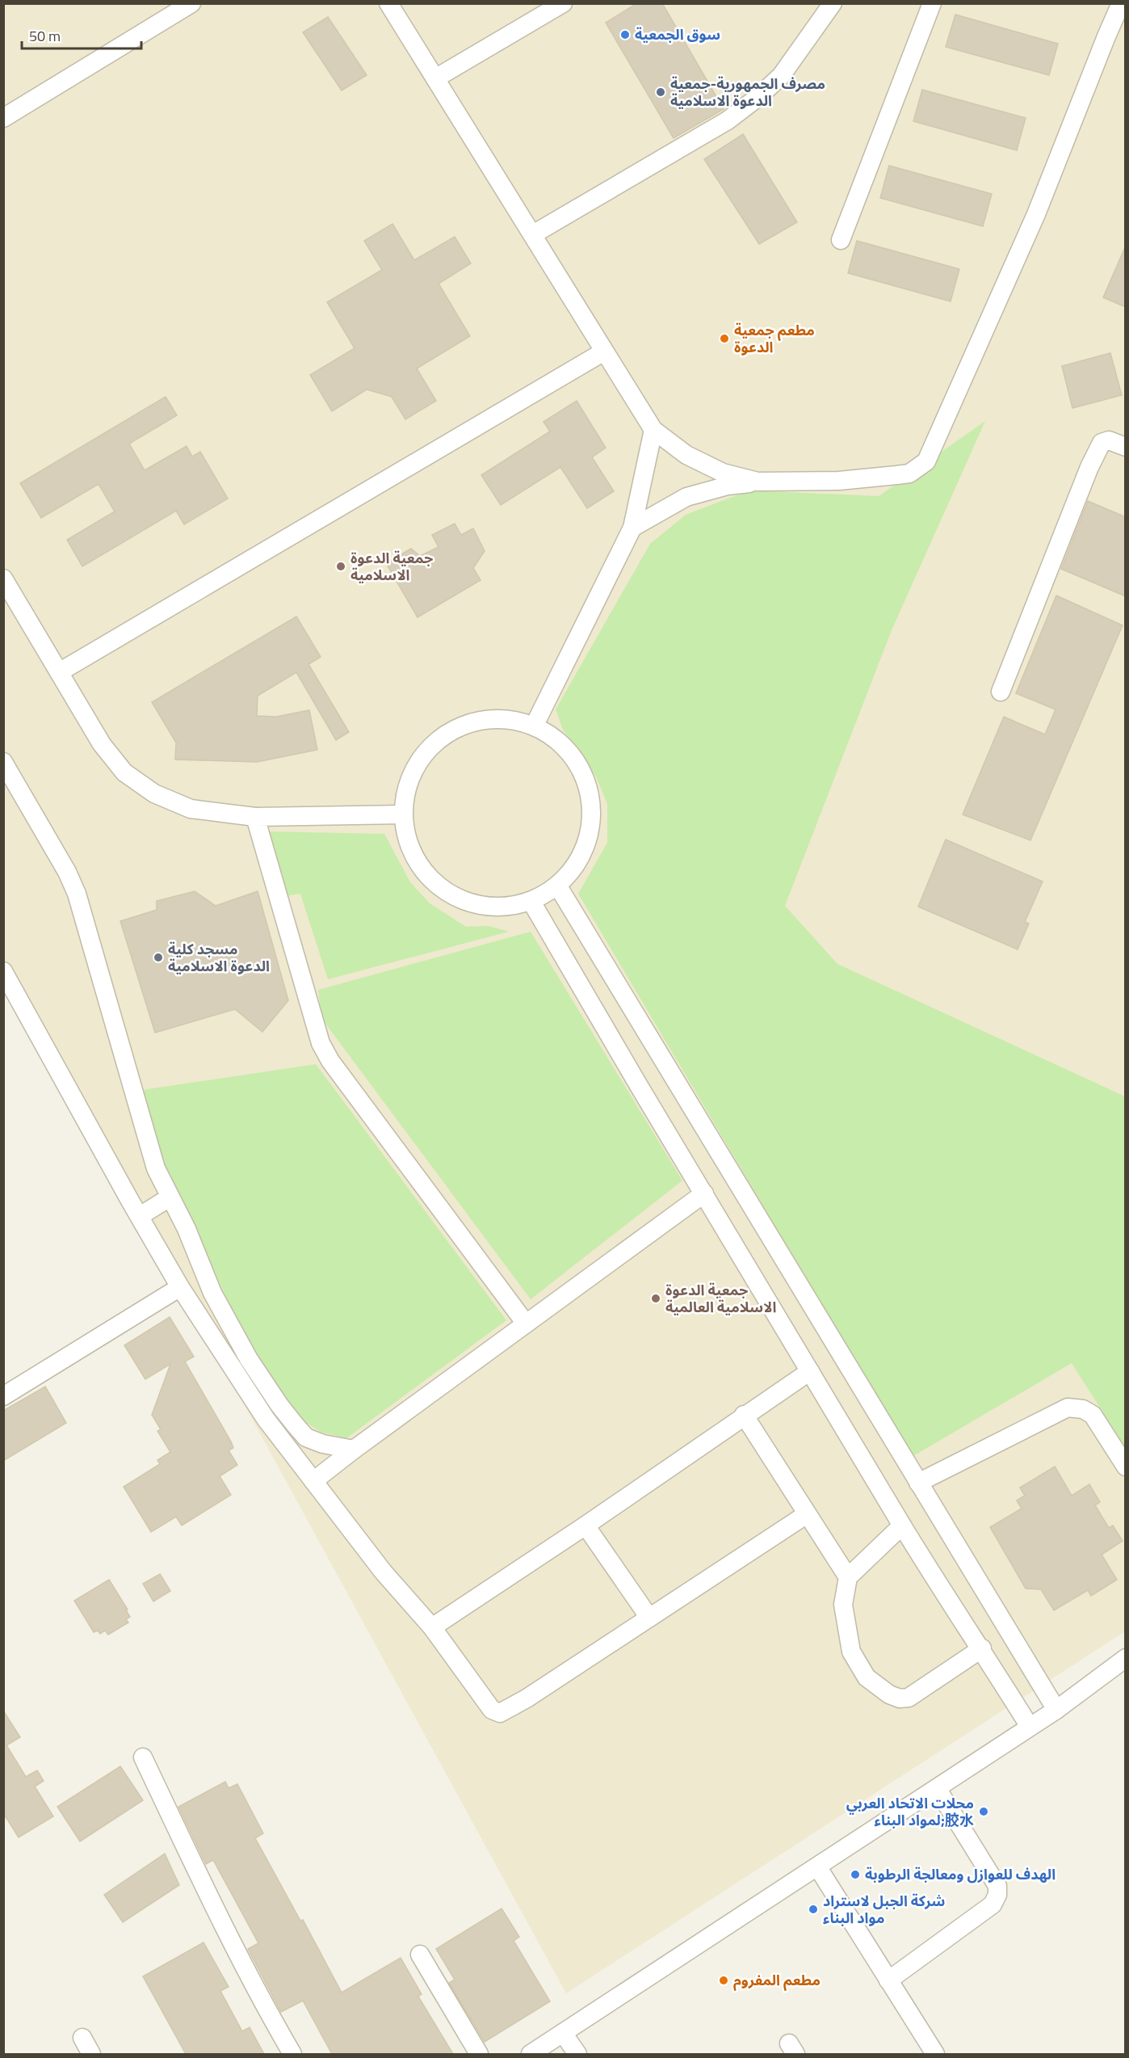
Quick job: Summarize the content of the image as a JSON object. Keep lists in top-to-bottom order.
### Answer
{
  "places": [
    "سوق الجمعية",
    "مصرف الجمهورية-جمعية الدعوة الاسلامية",
    "مطعم جمعية الدعوة",
    "جمعية الدعوة الاسلامية",
    "مسجد كلية الدعوة الاسلامية",
    "جمعية الدعوة الاسلامية العالمية",
    "محلات الاتحاد العربي لمواد البناء;胶水",
    "الهدف للعوازل ومعالجة الرطوبة",
    "شركة الجبل لاستراد مواد البناء",
    "مطعم المفروم"
  ],
  "scale_bar": "50 m"
}
